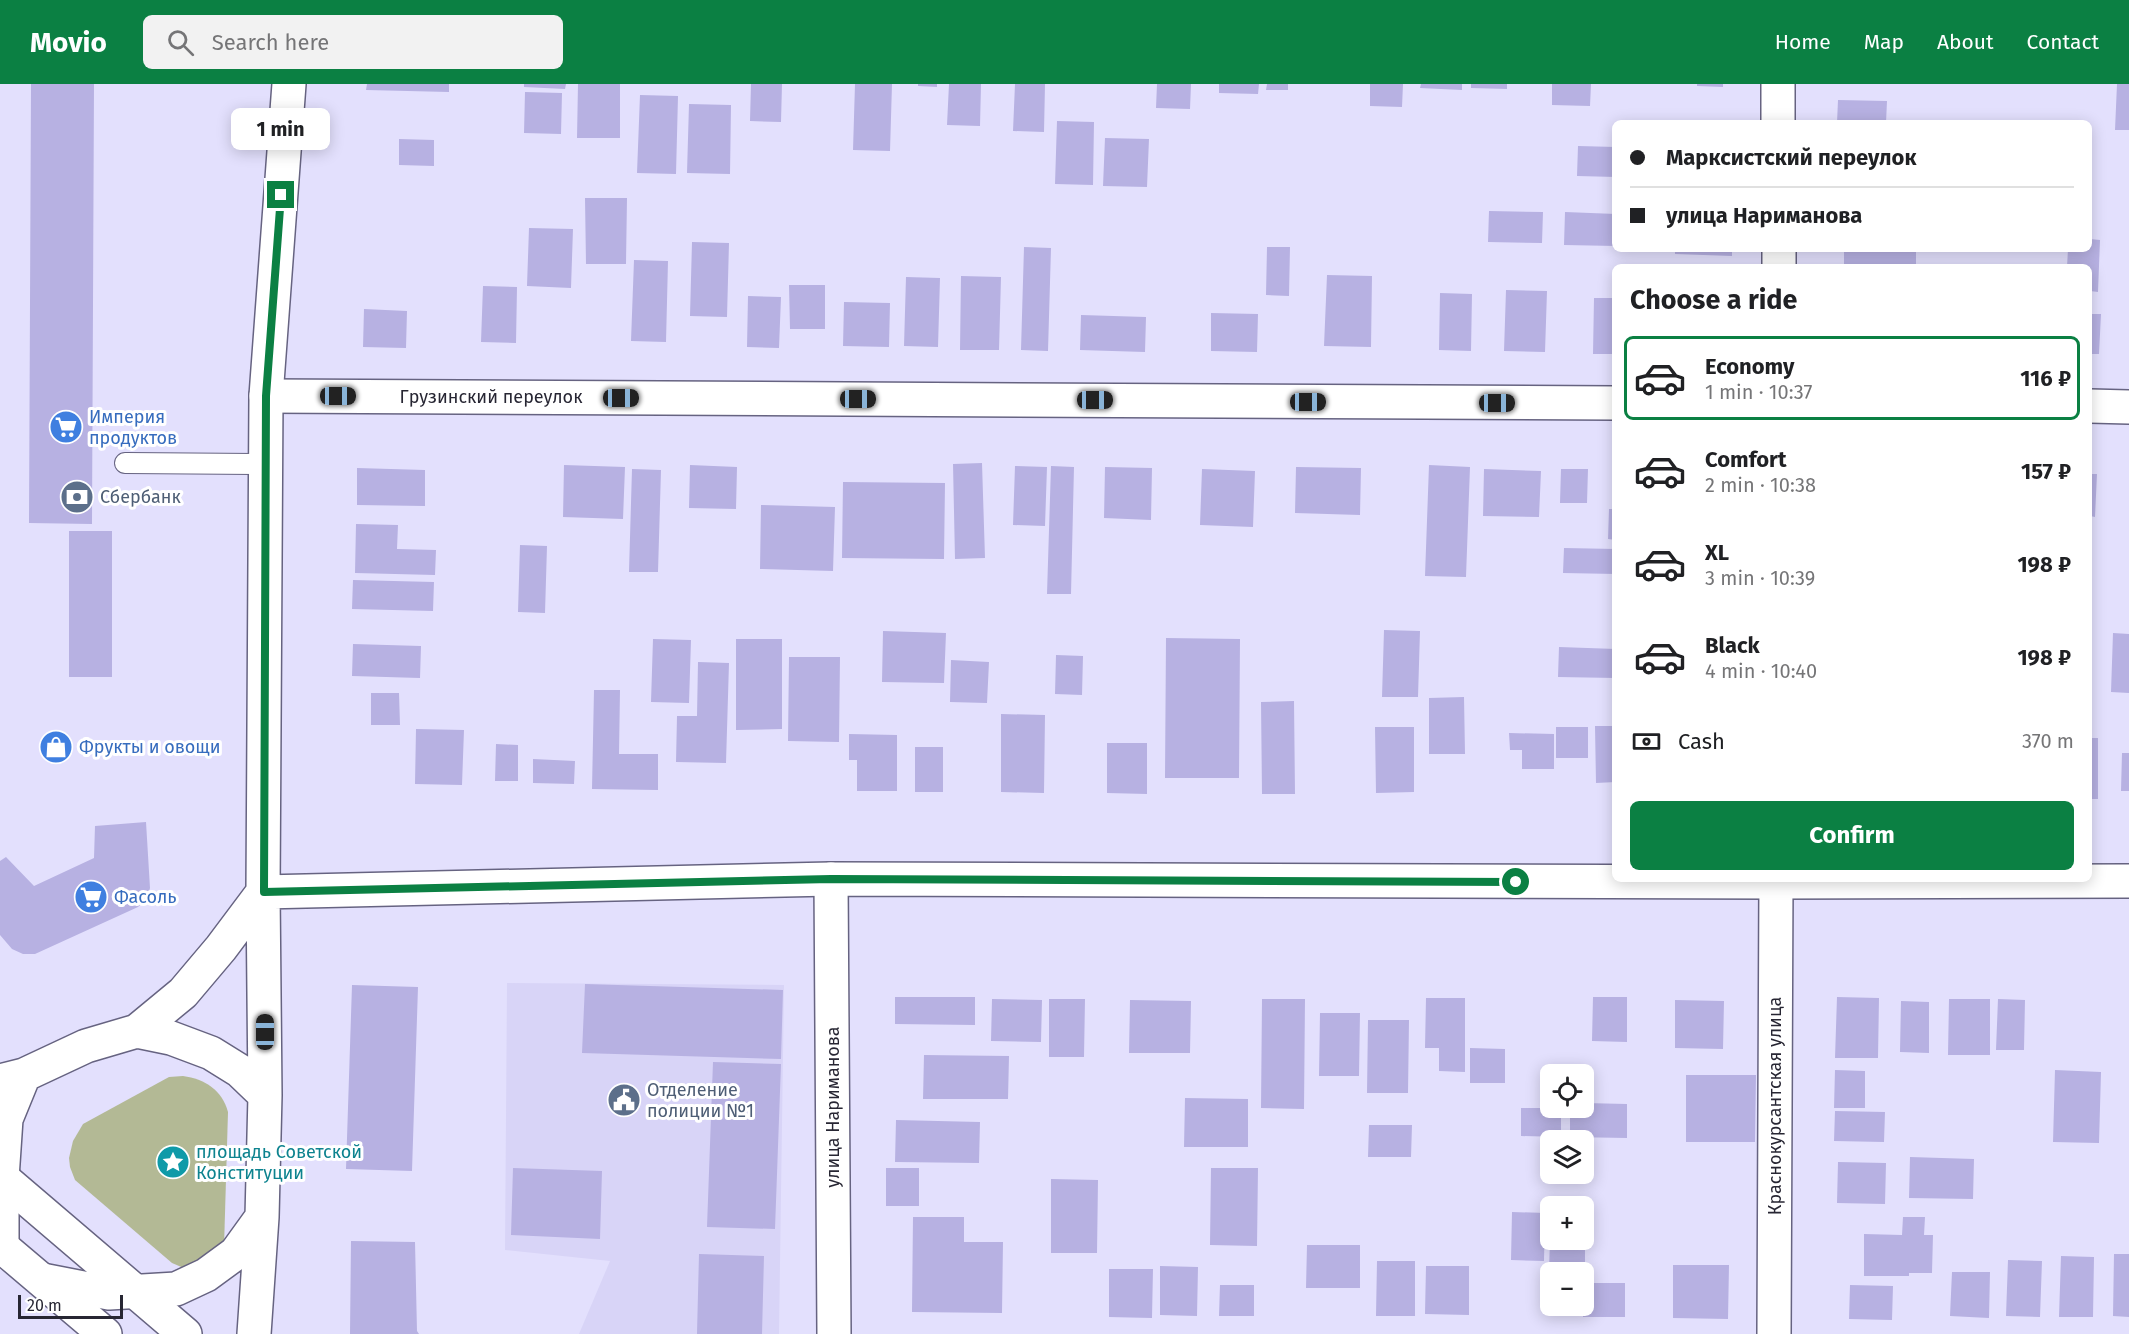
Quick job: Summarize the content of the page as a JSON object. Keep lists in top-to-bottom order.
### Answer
{
  "streets": {
    "street": ["Грузинский переулок", "Краснокурсантская улица", "улица Нариманова"]
  },
  "places": {
    "supermarket": ["Империя продуктов", "Фасоль"],
    "bank": ["Сбербанк"],
    "shop": ["Фрукты и овощи"],
    "public building": ["Отделение полиции №1"],
    "place": ["площадь Советской Конституции"]
  },
  "scale_bar": "20 m",
  "page": {
    "header": "Movio",
    "search": "Search here",
    "nav": [
      "Home",
      "Map",
      "About",
      "Contact"
    ],
    "bubble": "1 min",
    "banner": ["Марксистский переулок", "улица Нариманова"],
    "heading": "Choose a ride",
    "list": [
      {
        "name": "Economy",
        "note": "1 min · 10:37",
        "value": "116 ₽"
      },
      {
        "name": "Comfort",
        "note": "2 min · 10:38",
        "value": "157 ₽"
      },
      {
        "name": "XL",
        "note": "3 min · 10:39",
        "value": "198 ₽"
      },
      {
        "name": "Black",
        "note": "4 min · 10:40",
        "value": "198 ₽"
      }
    ],
    "pay": ["Cash", "370 m"],
    "buttons": "Confirm",
    "map_buttons": ["+", "−"],
    "scale": "20 m"
  }
}
